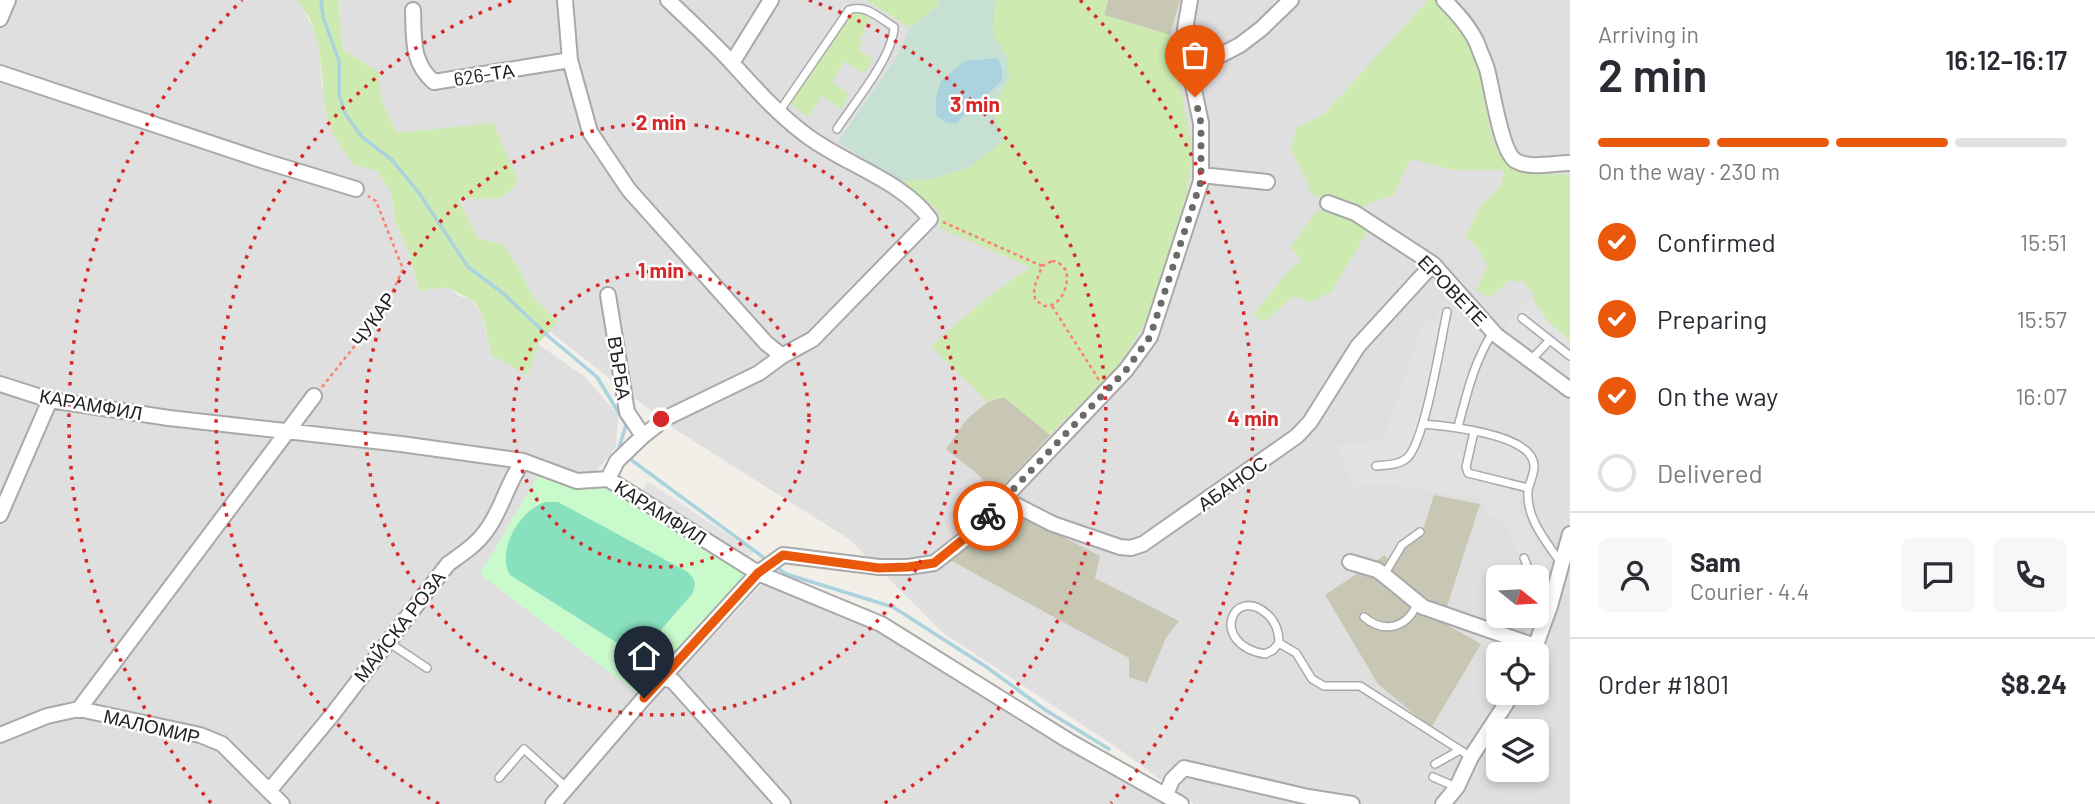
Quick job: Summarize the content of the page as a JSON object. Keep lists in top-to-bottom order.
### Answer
{
  "streets": {
    "street": [
      "626-ТА",
      "ЕРОВЕТЕ",
      "ВЪРБА",
      "КАРАМФИЛ",
      "АБАНОС",
      "МАЙСКА РОЗА",
      "МАЛОМИР"
    ],
    "path": ["ЧУКАР"]
  },
  "crossings": [
    ["ЕРОВЕТЕ", "АБАНОС"],
    ["КАРАМФИЛ", "МАЙСКА РОЗА"],
    ["МАЙСКА РОЗА", "МАЛОМИР"]
  ],
  "north": "right",
  "page": {
    "heading": ["2 min", "Arriving in", "16:12–16:17"],
    "panel": [
      "Sam",
      "Courier · 4.4",
      "Order #1801",
      "$8.24"
    ],
    "bar": "On the way · 230 m",
    "list": [
      ["Confirmed", "15:51"],
      ["Preparing", "15:57"],
      ["On the way", "16:07"],
      "Delivered"
    ]
  },
  "rings": [
    "3 min",
    "2 min",
    "1 min",
    "4 min"
  ]
}
